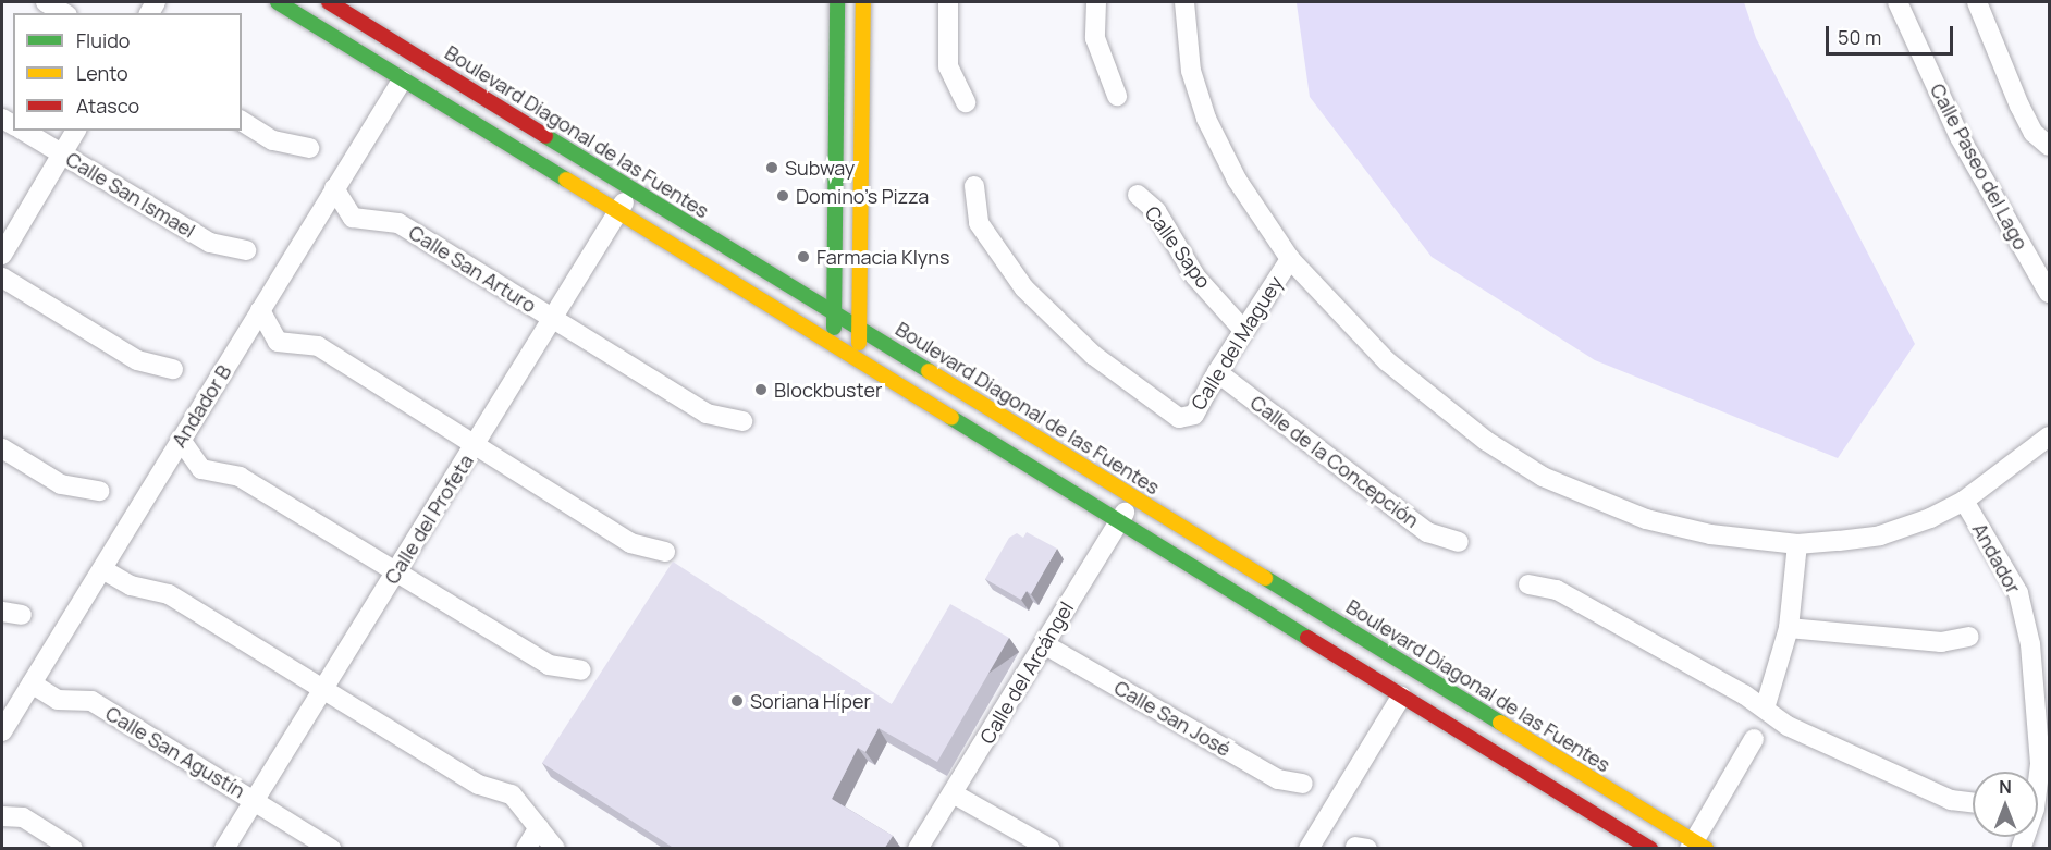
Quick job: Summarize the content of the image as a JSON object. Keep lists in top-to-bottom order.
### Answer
{
  "streets": {
    "main road": ["Boulevard Diagonal de las Fuentes"],
    "street": [
      "Calle Paseo del Lago",
      "Calle San Ismael",
      "Calle Sapo",
      "Calle San Arturo",
      "Calle del Maguey",
      "Andador B",
      "Calle de la Concepción",
      "Calle del Profeta",
      "Andador",
      "Calle del Arcángel",
      "Calle San José",
      "Calle San Agustín"
    ]
  },
  "crossings": [
    ["Boulevard Diagonal de las Fuentes", "Calle del Profeta"],
    ["Boulevard Diagonal de las Fuentes", "Calle del Arcángel"],
    ["Calle Sapo", "Calle del Maguey"],
    ["Calle San Arturo", "Andador B"],
    ["Calle San Arturo", "Calle del Profeta"],
    ["Calle del Maguey", "Calle de la Concepción"],
    ["Andador B", "Calle San Agustín"],
    ["Calle del Profeta", "Calle San Agustín"],
    ["Calle del Arcángel", "Calle San José"]
  ],
  "places": [
    "Subway",
    "Domino's Pizza",
    "Farmacia Klyns",
    "Blockbuster",
    "Soriana Híper"
  ],
  "legend": ["Fluido", "Lento", "Atasco"],
  "scale_bar": "50 m",
  "north": "top"
}
